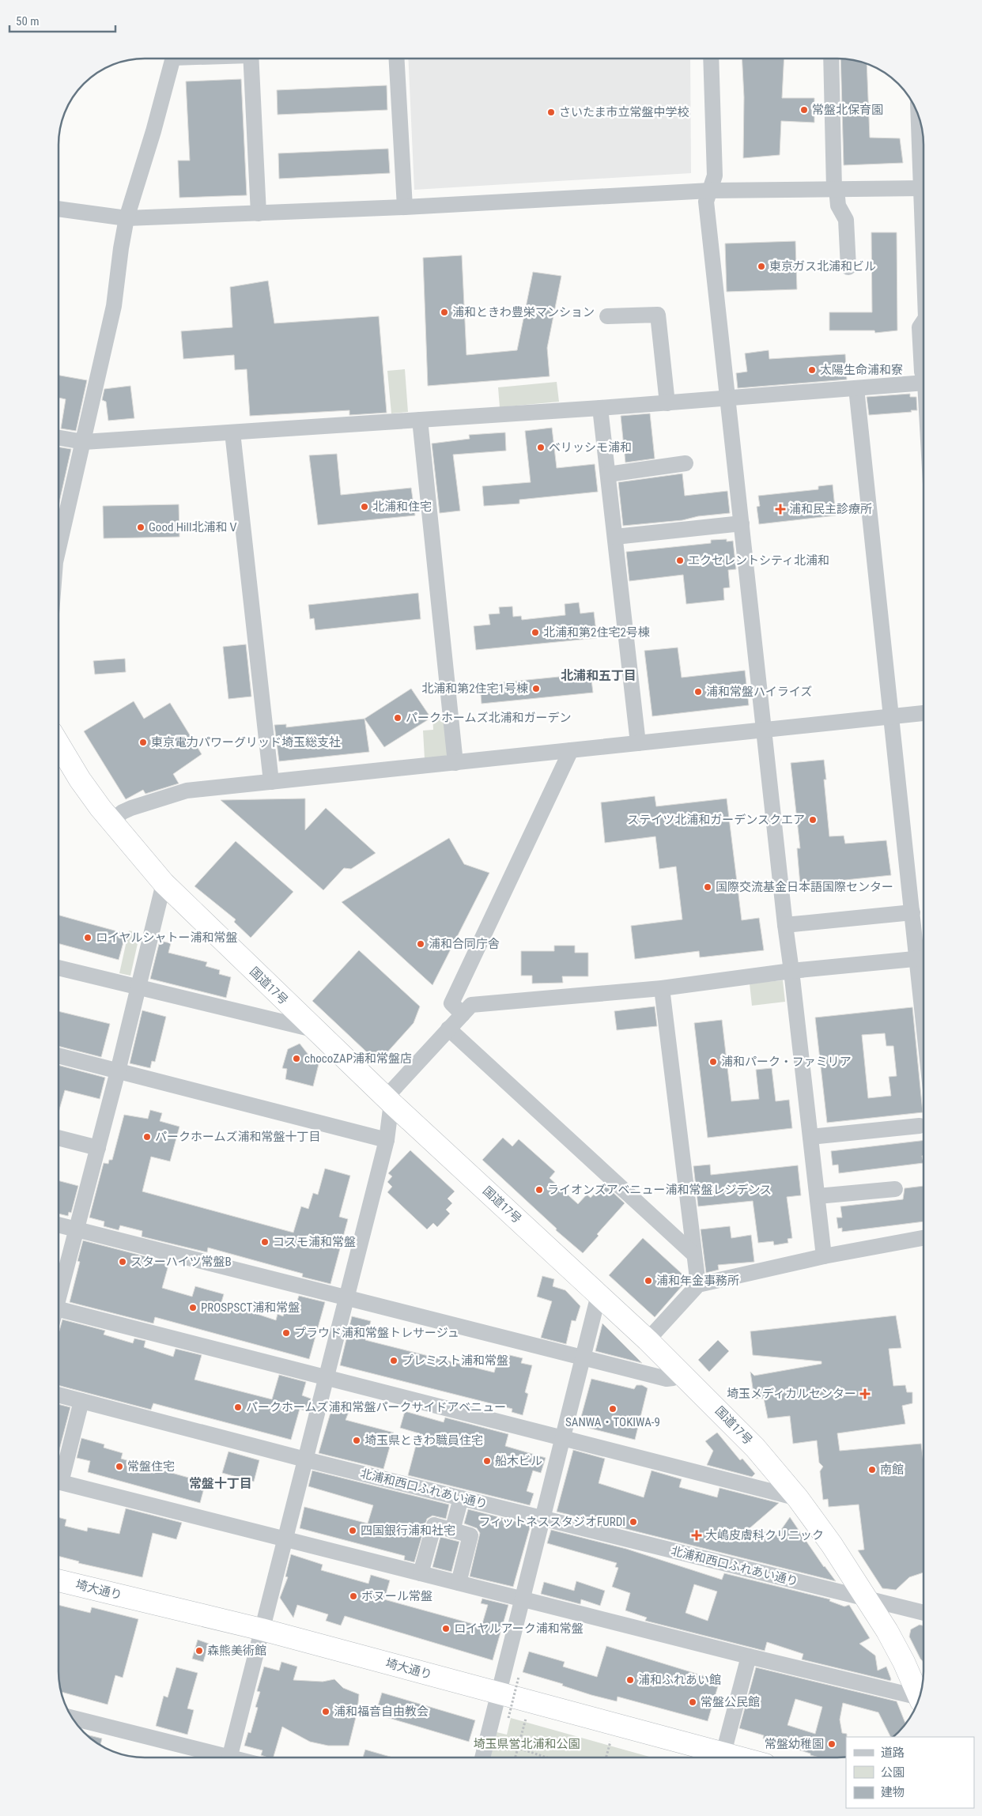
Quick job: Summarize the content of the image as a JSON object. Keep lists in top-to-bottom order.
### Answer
{
  "streets": {
    "highway": ["国道17号", "埼大通り"],
    "street": ["北浦和西口ふれあい通り"]
  },
  "crossings": [
    ["国道17号", "北浦和西口ふれあい通り"]
  ],
  "districts": ["北浦和五丁目", "常盤十丁目"],
  "parks": ["埼玉県営北浦和公園"],
  "places": {
    "other": [
      "常盤北保育園",
      "さいたま市立常盤中学校",
      "東京ガス北浦和ビル",
      "浦和ときわ豊栄マンション",
      "太陽生命浦和寮",
      "ベリッシモ浦和",
      "北浦和住宅",
      "Good Hill北浦和Ⅴ",
      "エクセレントシティ北浦和",
      "北浦和第2住宅2号棟",
      "北浦和第2住宅1号棟",
      "浦和常盤ハイライズ",
      "パークホームズ北浦和ガーデン",
      "東京電力パワーグリッド埼玉総支社",
      "ステイツ北浦和ガーデンスクエア",
      "国際交流基金日本語国際センター",
      "ロイヤルシャトー浦和常盤",
      "浦和合同庁舎",
      "chocoZAP浦和常盤店",
      "浦和パーク・ファミリア",
      "パークホームズ浦和常盤十丁目",
      "ライオンズアベニュー浦和常盤レジデンス",
      "コスモ浦和常盤",
      "スターハイツ常盤B",
      "浦和年金事務所",
      "PROSPSCT浦和常盤",
      "プラウド浦和常盤トレサージュ",
      "プレミスト浦和常盤",
      "パークホームズ浦和常盤パークサイドアベニュー",
      "SANWA・TOKIWA-9",
      "埼玉県ときわ職員住宅",
      "船木ビル",
      "常盤住宅",
      "南館",
      "フィットネススタジオFURDI",
      "四国銀行浦和社宅",
      "ボヌール常盤",
      "ロイヤルアーク浦和常盤",
      "森熊美術館",
      "浦和ふれあい館",
      "常盤公民館",
      "浦和福音自由教会",
      "常盤幼稚園"
    ],
    "health": ["浦和民主診療所", "埼玉メディカルセンター", "大嶋皮膚科クリニック"]
  },
  "legend": ["道路", "公園", "建物"],
  "scale_bar": "50 m"
}
